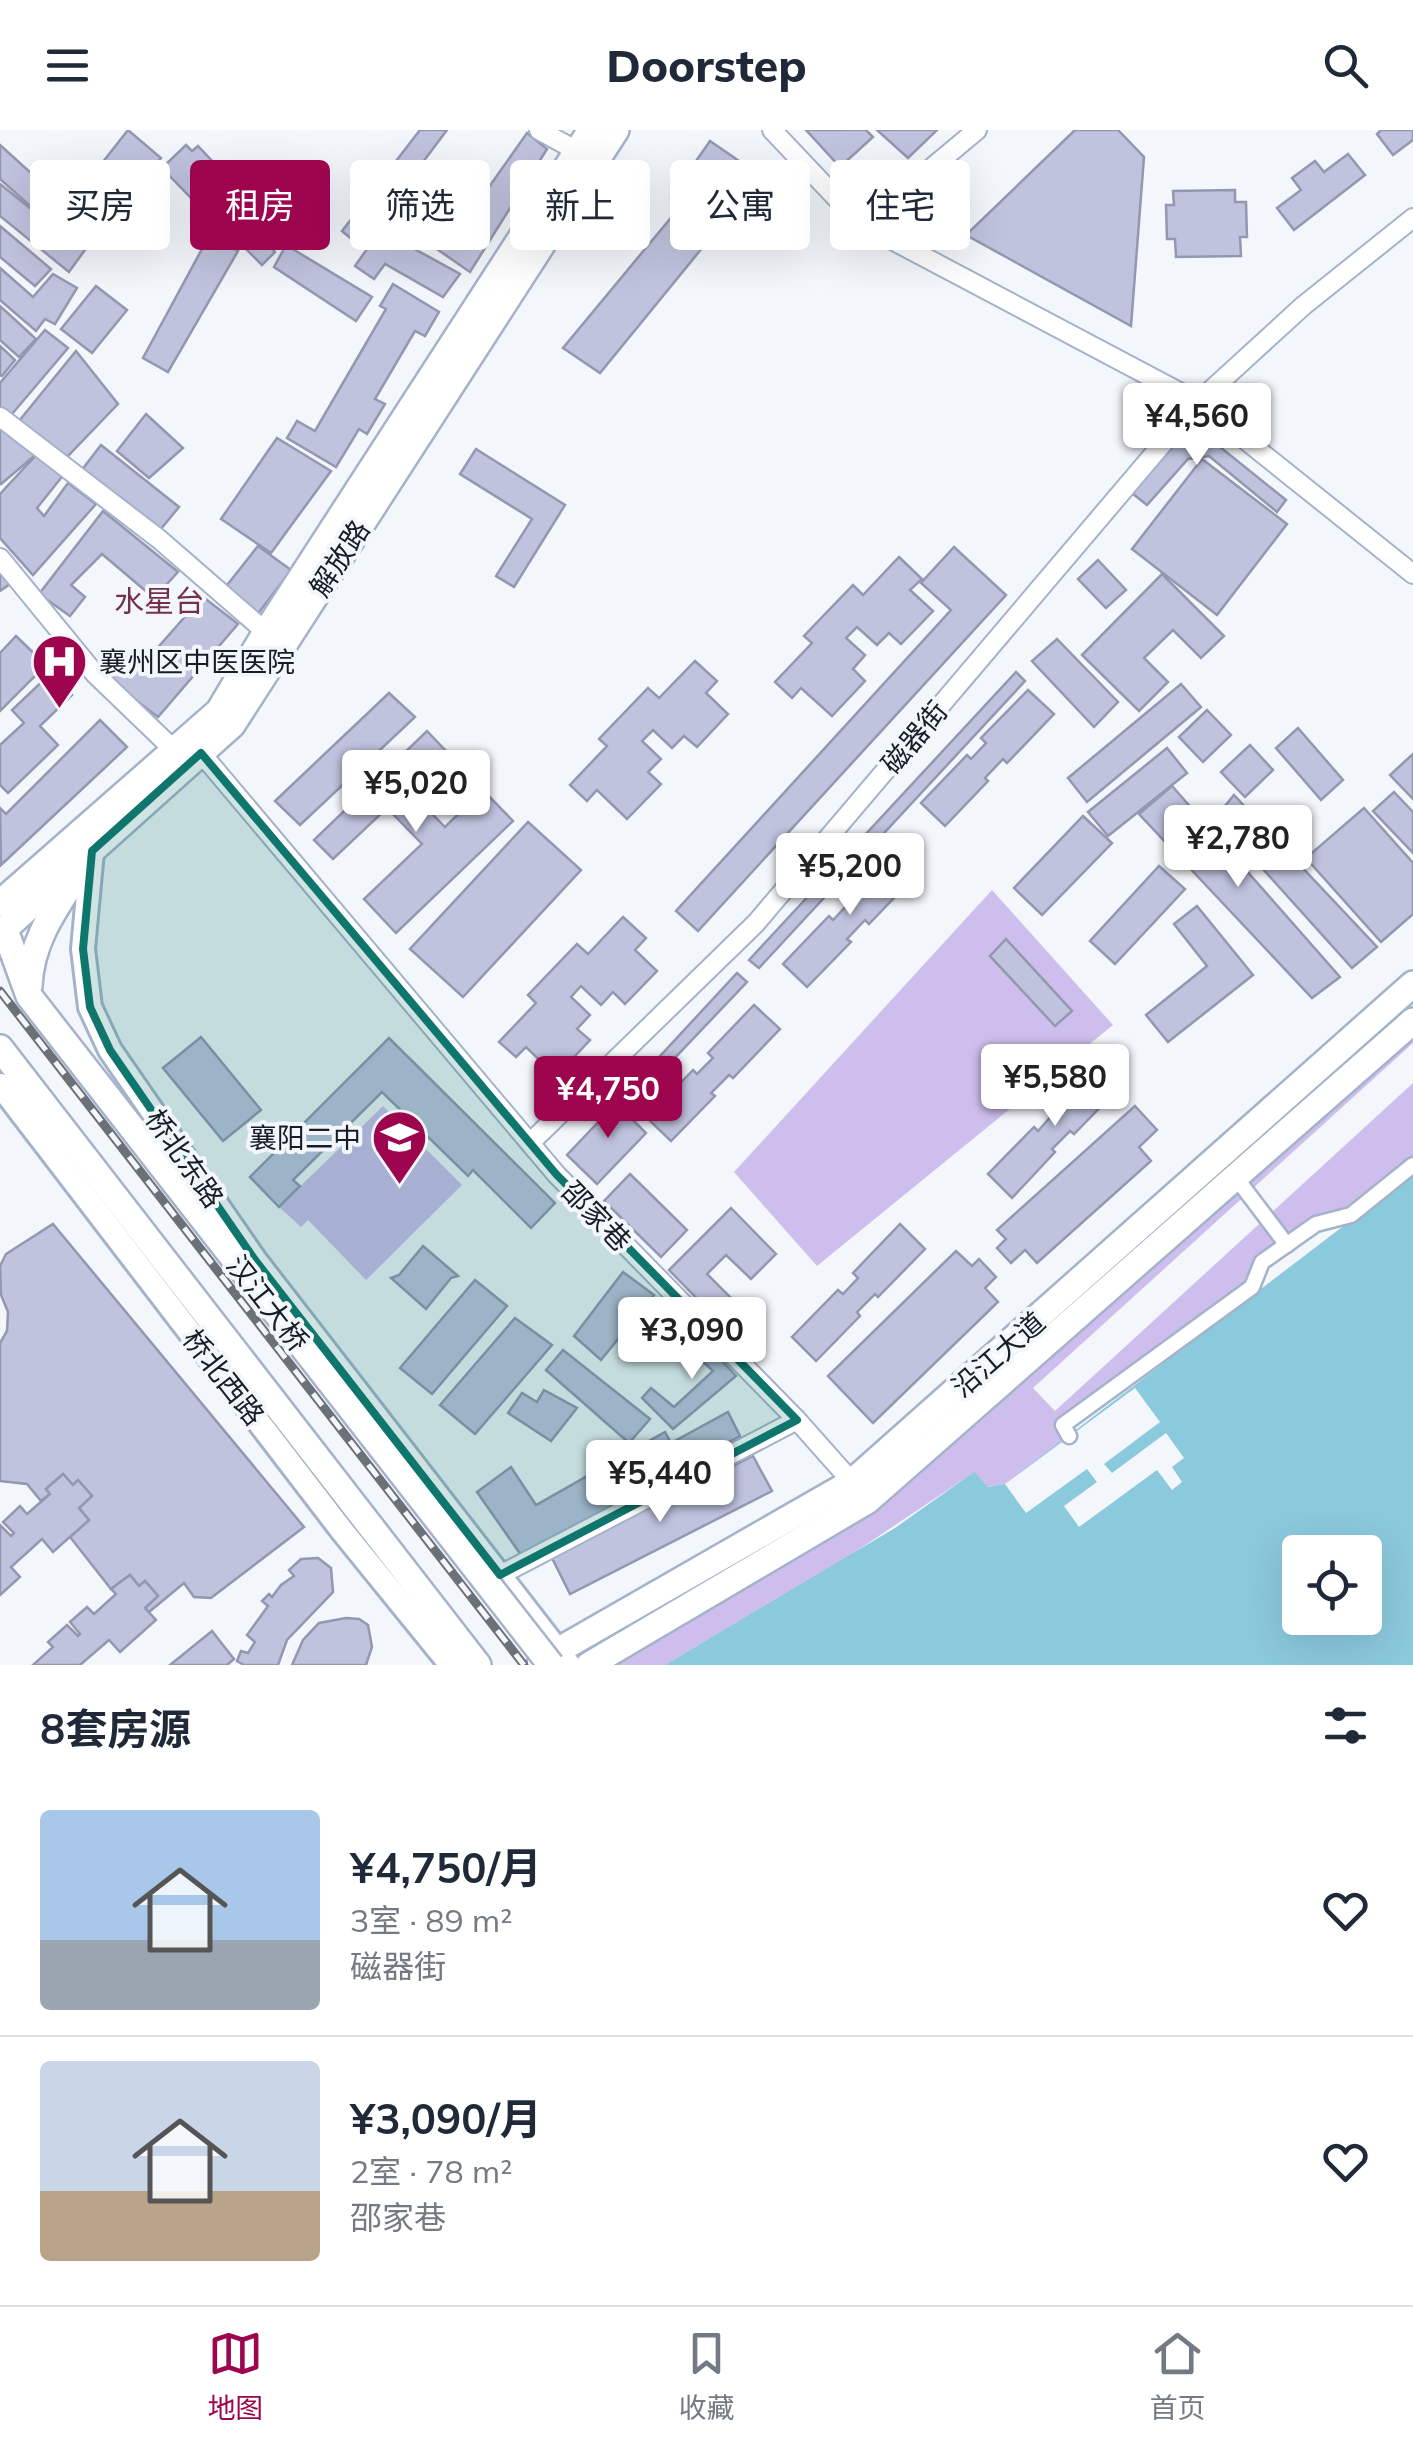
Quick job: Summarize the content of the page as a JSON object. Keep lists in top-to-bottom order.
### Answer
{
  "streets": {
    "main road": ["解放路", "汉江大桥", "沿江大道"],
    "street": [
      "磁器街",
      "桥北东路",
      "邵家巷",
      "桥北西路"
    ]
  },
  "crossings": [
    ["解放路", "桥北东路"],
    ["解放路", "邵家巷"],
    ["解放路", "汉江大桥"],
    ["磁器街", "邵家巷"],
    ["桥北东路", "汉江大桥"],
    ["桥北东路", "沿江大道"],
    ["邵家巷", "沿江大道"],
    ["汉江大桥", "沿江大道"]
  ],
  "districts": ["水星台"],
  "places": {
    "hospital": ["襄州区中医医院"],
    "school or university": ["襄阳二中"]
  },
  "page": {
    "header": "Doorstep",
    "chip": [
      "买房",
      "租房",
      "筛选",
      "新上",
      "公寓",
      "住宅"
    ],
    "price": [
      "¥4,560",
      "¥5,020",
      "¥2,780",
      "¥5,200",
      "¥5,580",
      "¥4,750",
      "¥3,090",
      "¥5,440"
    ],
    "heading": "8套房源",
    "list": [
      {
        "name": "¥4,750/月",
        "note": "3室 · 89 m² · 磁器街"
      },
      {
        "name": "¥3,090/月",
        "note": "2室 · 78 m² · 邵家巷"
      }
    ],
    "tabs": ["地图", "收藏", "首页"]
  }
}
